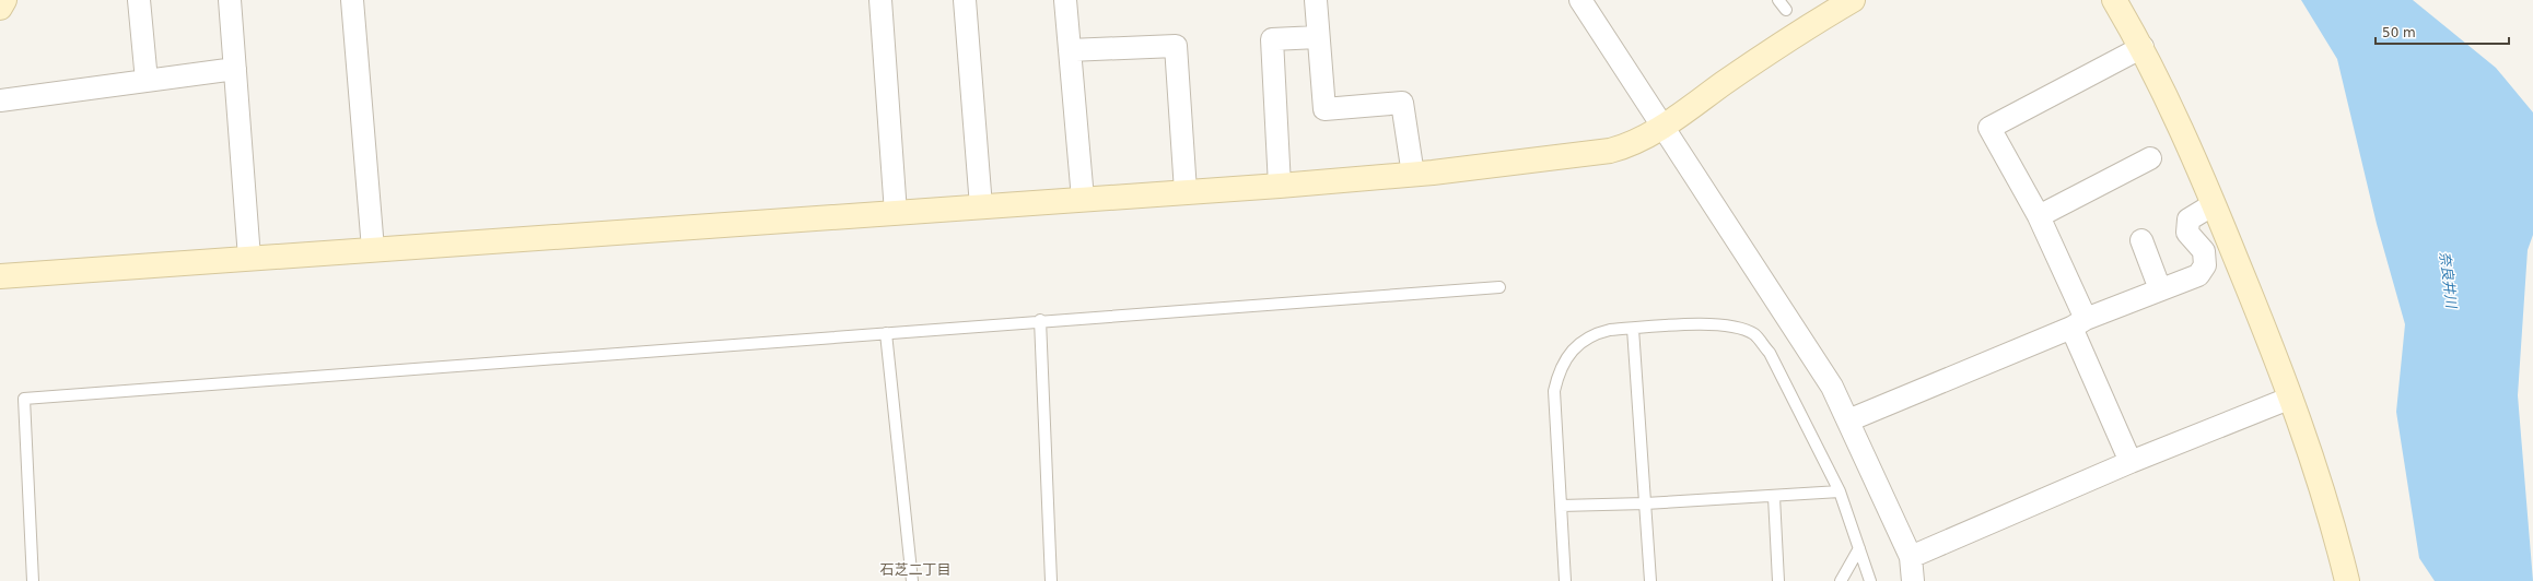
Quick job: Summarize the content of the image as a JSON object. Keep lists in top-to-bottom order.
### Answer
{
  "districts": ["石芝二丁目"],
  "water": ["奈良井川"],
  "scale_bar": "50 m"
}
